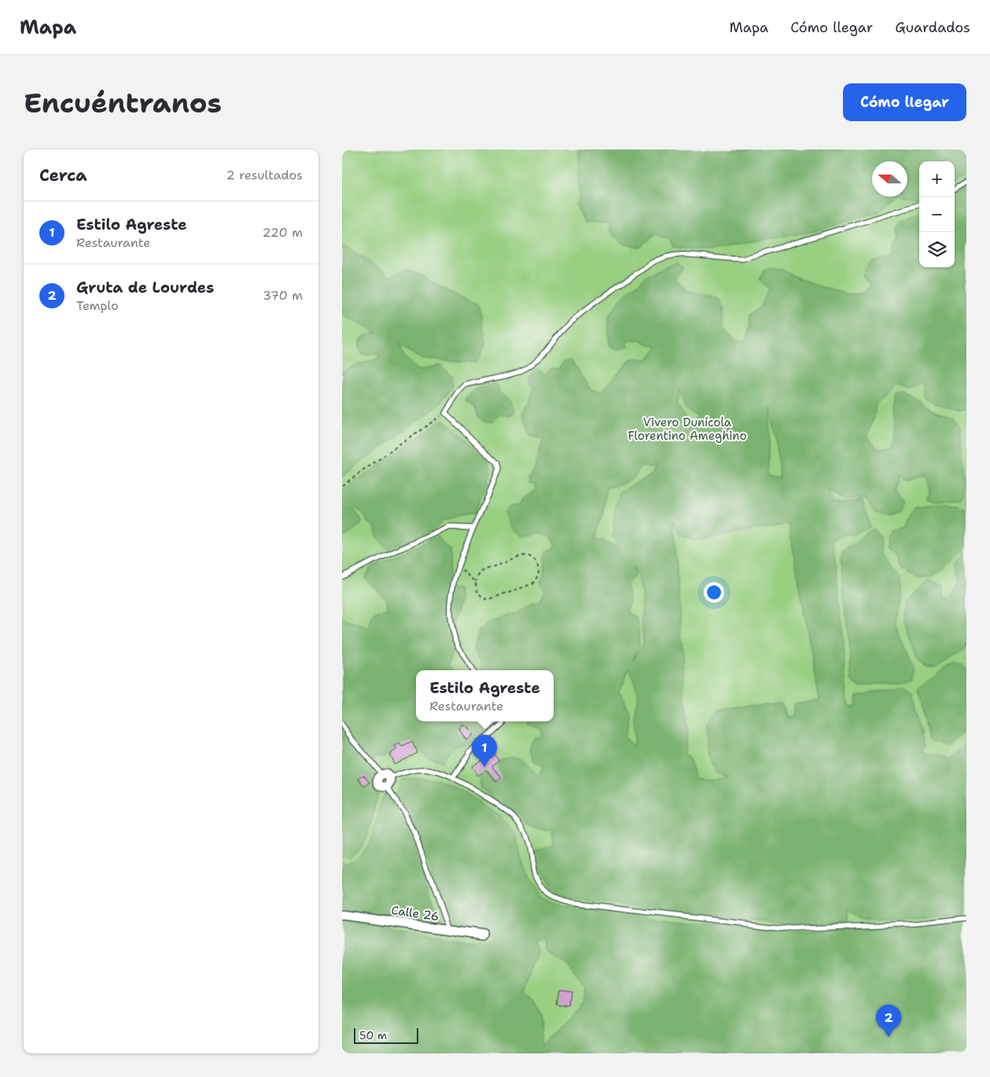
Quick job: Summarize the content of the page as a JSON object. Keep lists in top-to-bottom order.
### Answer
{
  "streets": {
    "street": ["Calle 26"]
  },
  "parks": ["Vivero Dunícola Florentino Ameghino"],
  "scale_bar": "50 m",
  "north": "left",
  "page": {
    "header": "Mapa",
    "nav": ["Mapa", "Cómo llegar", "Guardados"],
    "buttons": "Cómo llegar",
    "title": "Encuéntranos",
    "heading": ["Cerca", "2 resultados"],
    "map_buttons": ["+", "−"],
    "list": [
      {
        "mark": "1",
        "name": "Estilo Agreste",
        "note": "Restaurante",
        "value": "220 m"
      },
      {
        "mark": "2",
        "name": "Gruta de Lourdes",
        "note": "Templo",
        "value": "370 m"
      }
    ],
    "popup": ["Estilo Agreste", "Restaurante"],
    "pins": ["1", "2"],
    "scale": "50 m"
  }
}
